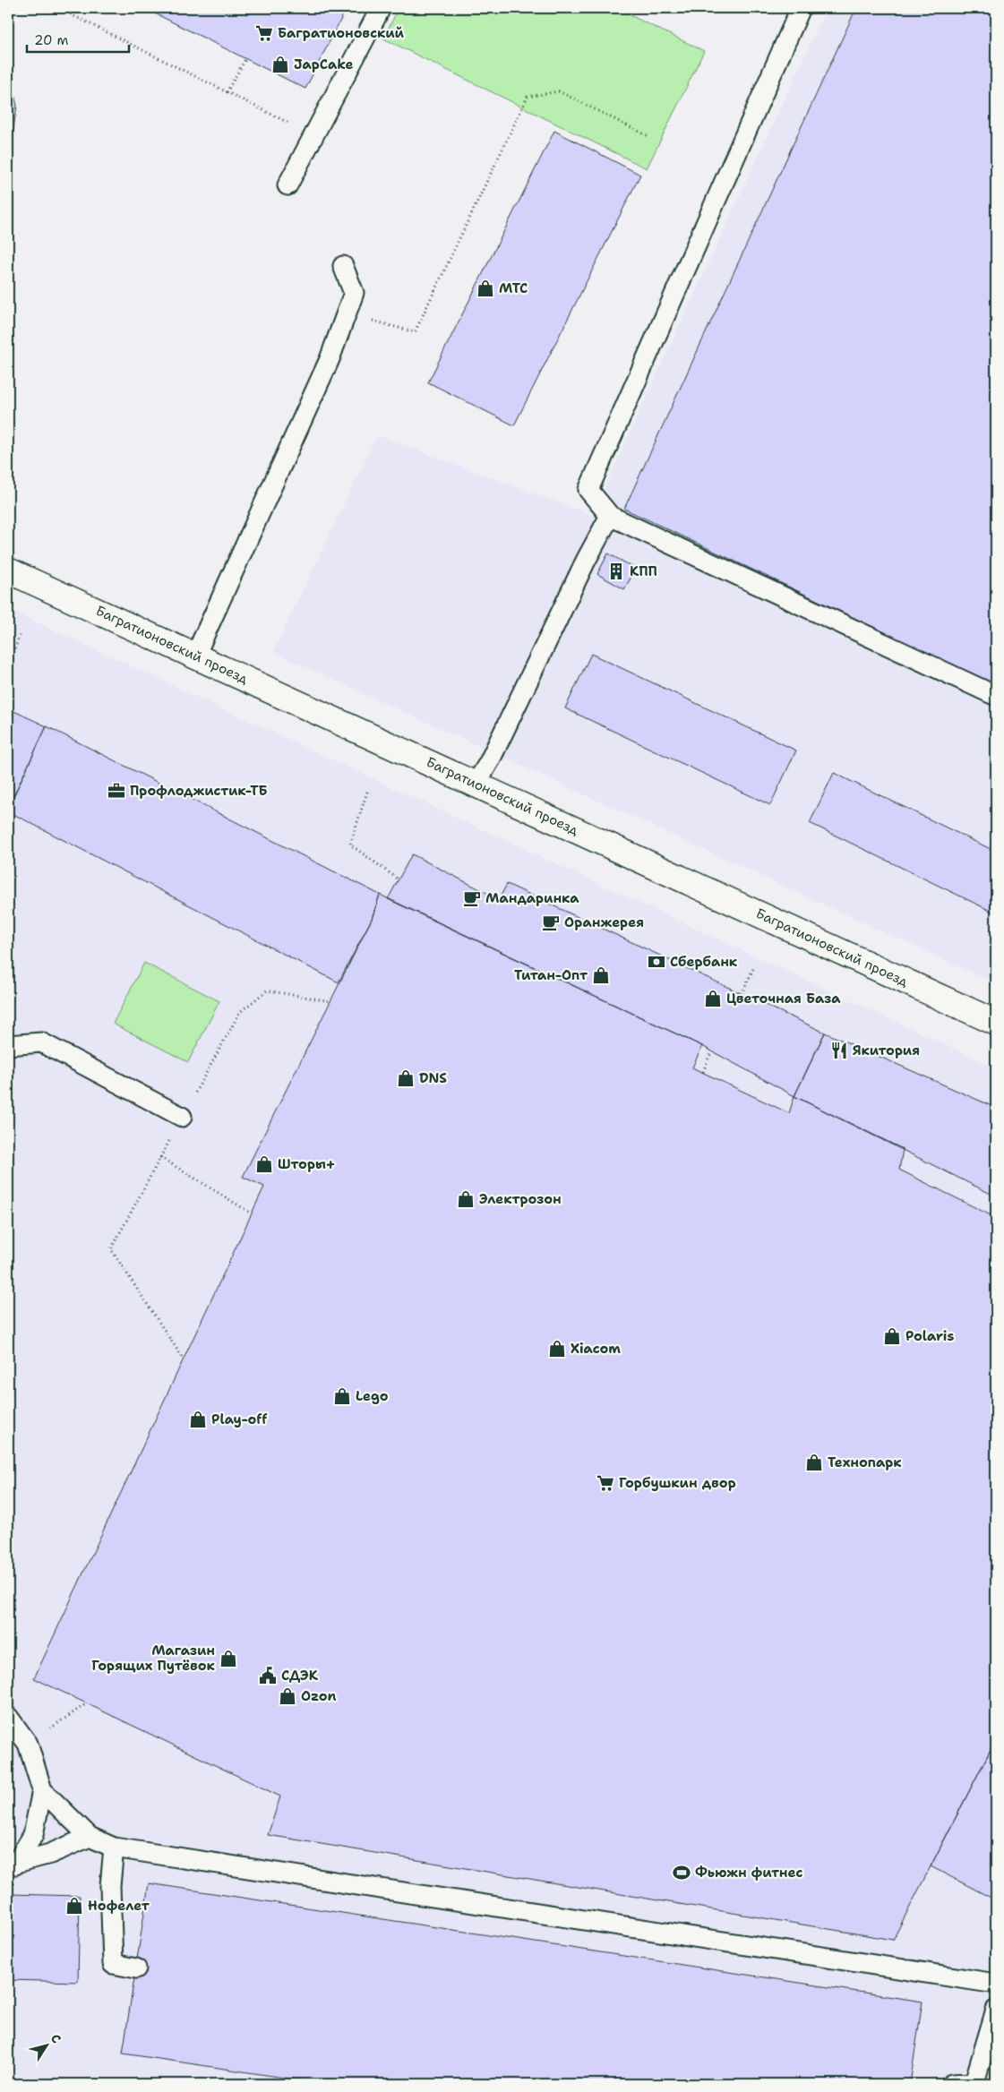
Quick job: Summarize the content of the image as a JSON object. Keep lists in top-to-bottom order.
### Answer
{
  "streets": {
    "street": ["Багратионовский проезд"]
  },
  "places": {
    "supermarket": ["Багратионовский", "Горбушкин двор"],
    "shop": [
      "JapCake",
      "МТС",
      "Титан-Опт",
      "Цветочная База",
      "DNS",
      "Шторы+",
      "Электрозон",
      "Polaris",
      "Xiacom",
      "Lego",
      "Play-off",
      "Технопарк",
      "Магазин Горящих Путёвок",
      "Ozon",
      "Нофелет"
    ],
    "building": ["КПП"],
    "office": ["Профлоджистик-ТБ"],
    "cafe": ["Мандаринка", "Оранжерея"],
    "bank": ["Сбербанк"],
    "restaurant": ["Якитория"],
    "public building": ["СДЭК"],
    "sports": ["Фьюжн фитнес"]
  },
  "scale_bar": "20 m",
  "north": "top right"
}
